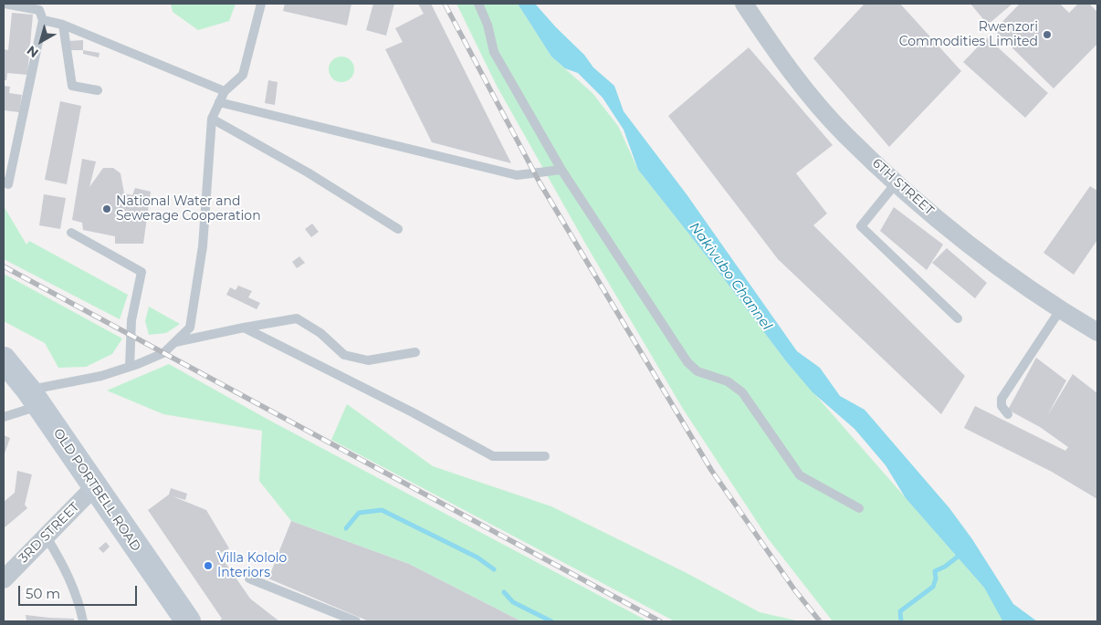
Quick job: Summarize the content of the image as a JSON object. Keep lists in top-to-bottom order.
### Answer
{
  "streets": {
    "main road": ["OLD PORTBELL ROAD"],
    "street": ["6TH STREET", "3RD STREET"]
  },
  "crossings": [
    ["OLD PORTBELL ROAD", "3RD STREET"]
  ],
  "water": ["Nakivubo Channel"],
  "places": ["Rwenzori Commodities Limited", "National Water and Sewerage Cooperation", "Villa Kololo Interiors"],
  "scale_bar": "50 m",
  "north": "bottom left"
}
